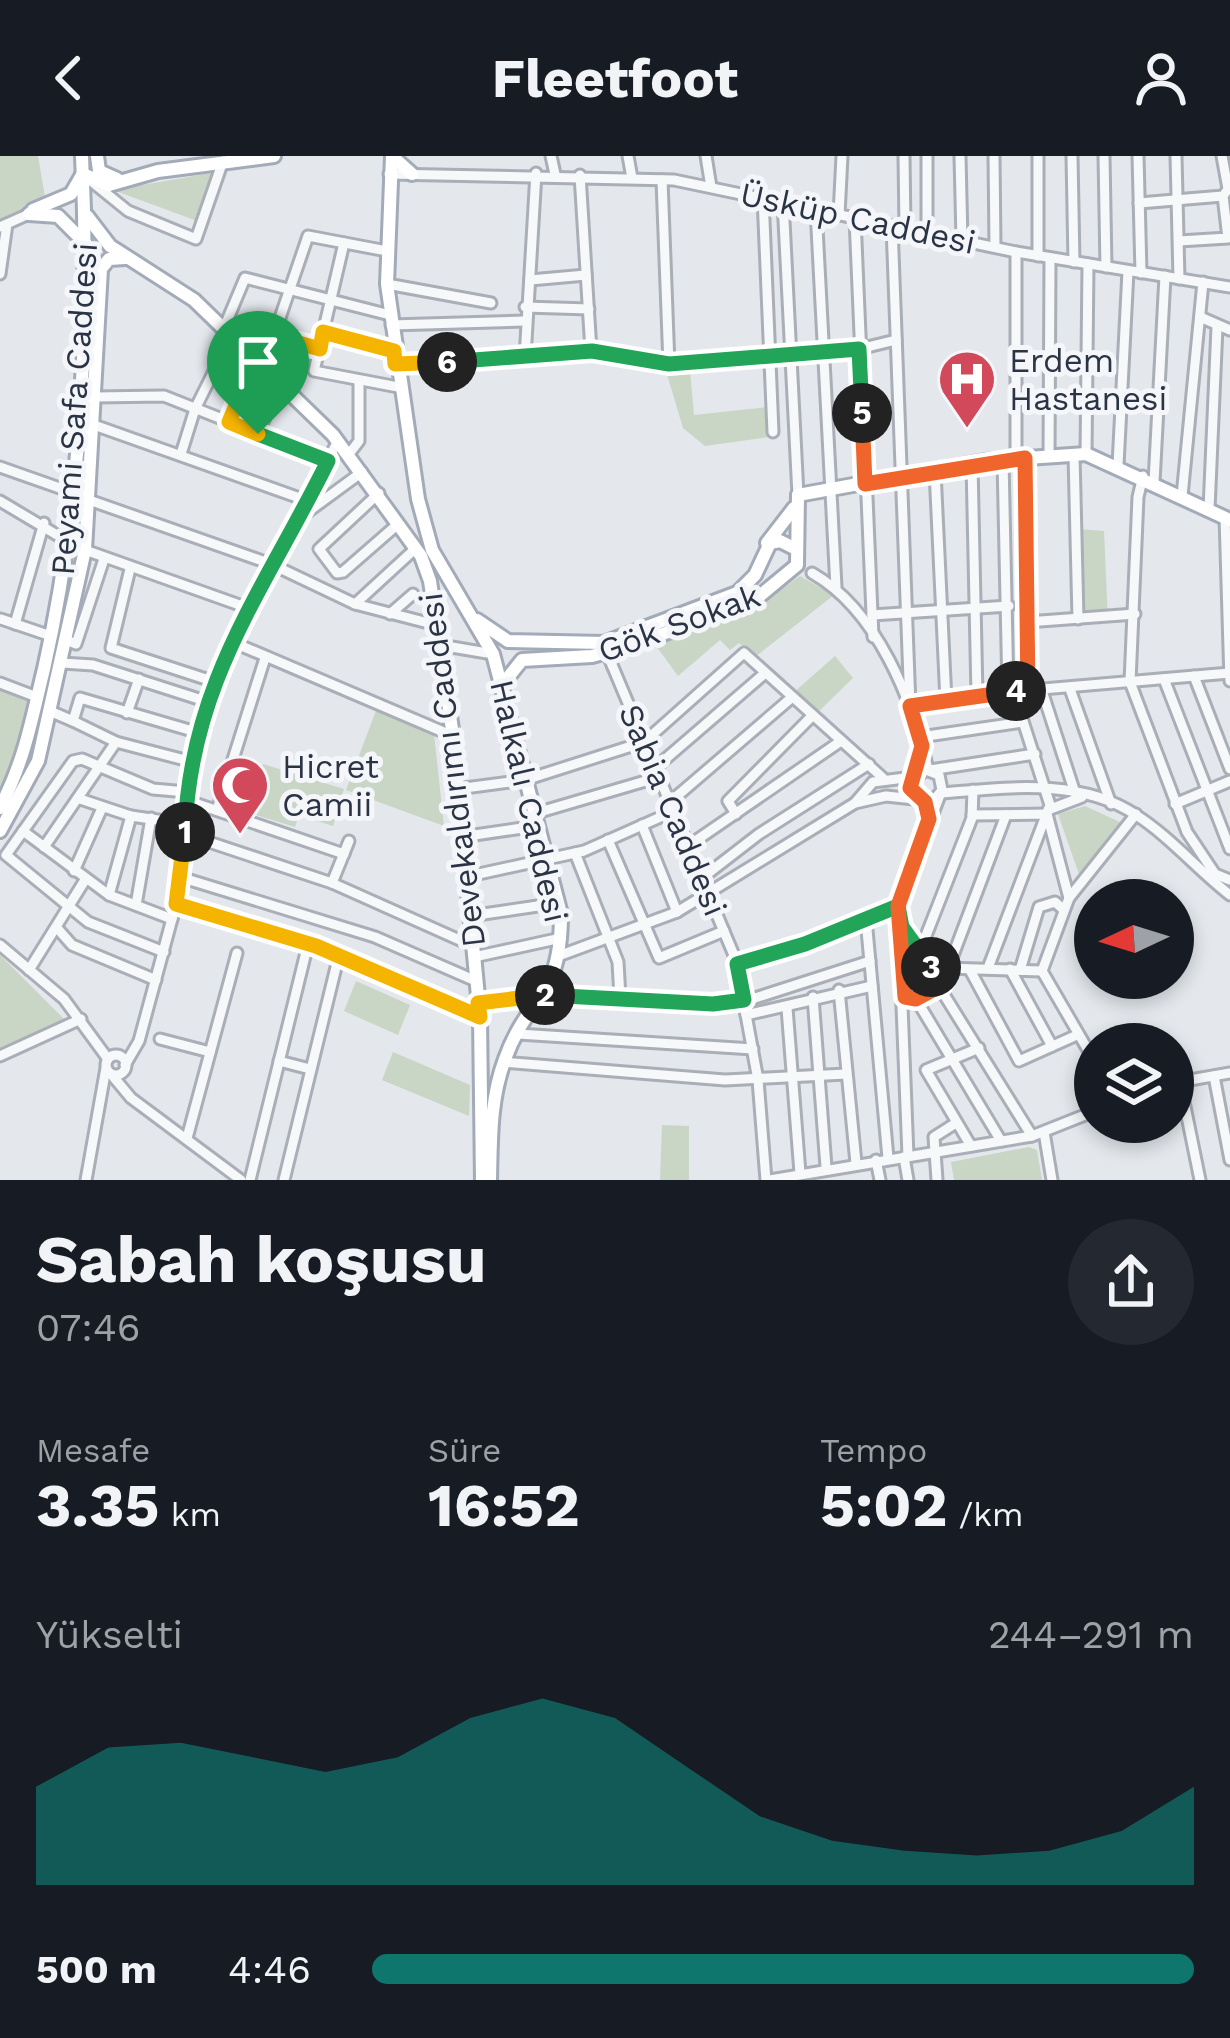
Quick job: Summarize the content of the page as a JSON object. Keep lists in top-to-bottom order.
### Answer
{
  "streets": {
    "main road": [
      "Peyami Safa Caddesi",
      "Gök Sokak",
      "Devekaldırımı Caddesi",
      "Halkalı Caddesi"
    ],
    "street": ["Üsküp Caddesi", "Sabia Caddesi"]
  },
  "crossings": [
    ["Üsküp Caddesi", "Devekaldırımı Caddesi"],
    ["Gök Sokak", "Sabia Caddesi"],
    ["Devekaldırımı Caddesi", "Halkalı Caddesi"]
  ],
  "places": {
    "hospital": ["Erdem Hastanesi"],
    "mosque": ["Hicret Camii"]
  },
  "north": "left",
  "page": {
    "header": "Fleetfoot",
    "pins": [
      "6",
      "5",
      "4",
      "1",
      "3",
      "2"
    ],
    "heading": ["Sabah koşusu", "07:46"],
    "stats": [
      ["Mesafe", "3.35 km"],
      ["Süre", "16:52"],
      ["Tempo", "5:02 /km"]
    ],
    "chart": ["Yükselti", "244–291 m"],
    "list": [
      {
        "name": "500 m",
        "note": "4:46"
      }
    ]
  }
}
